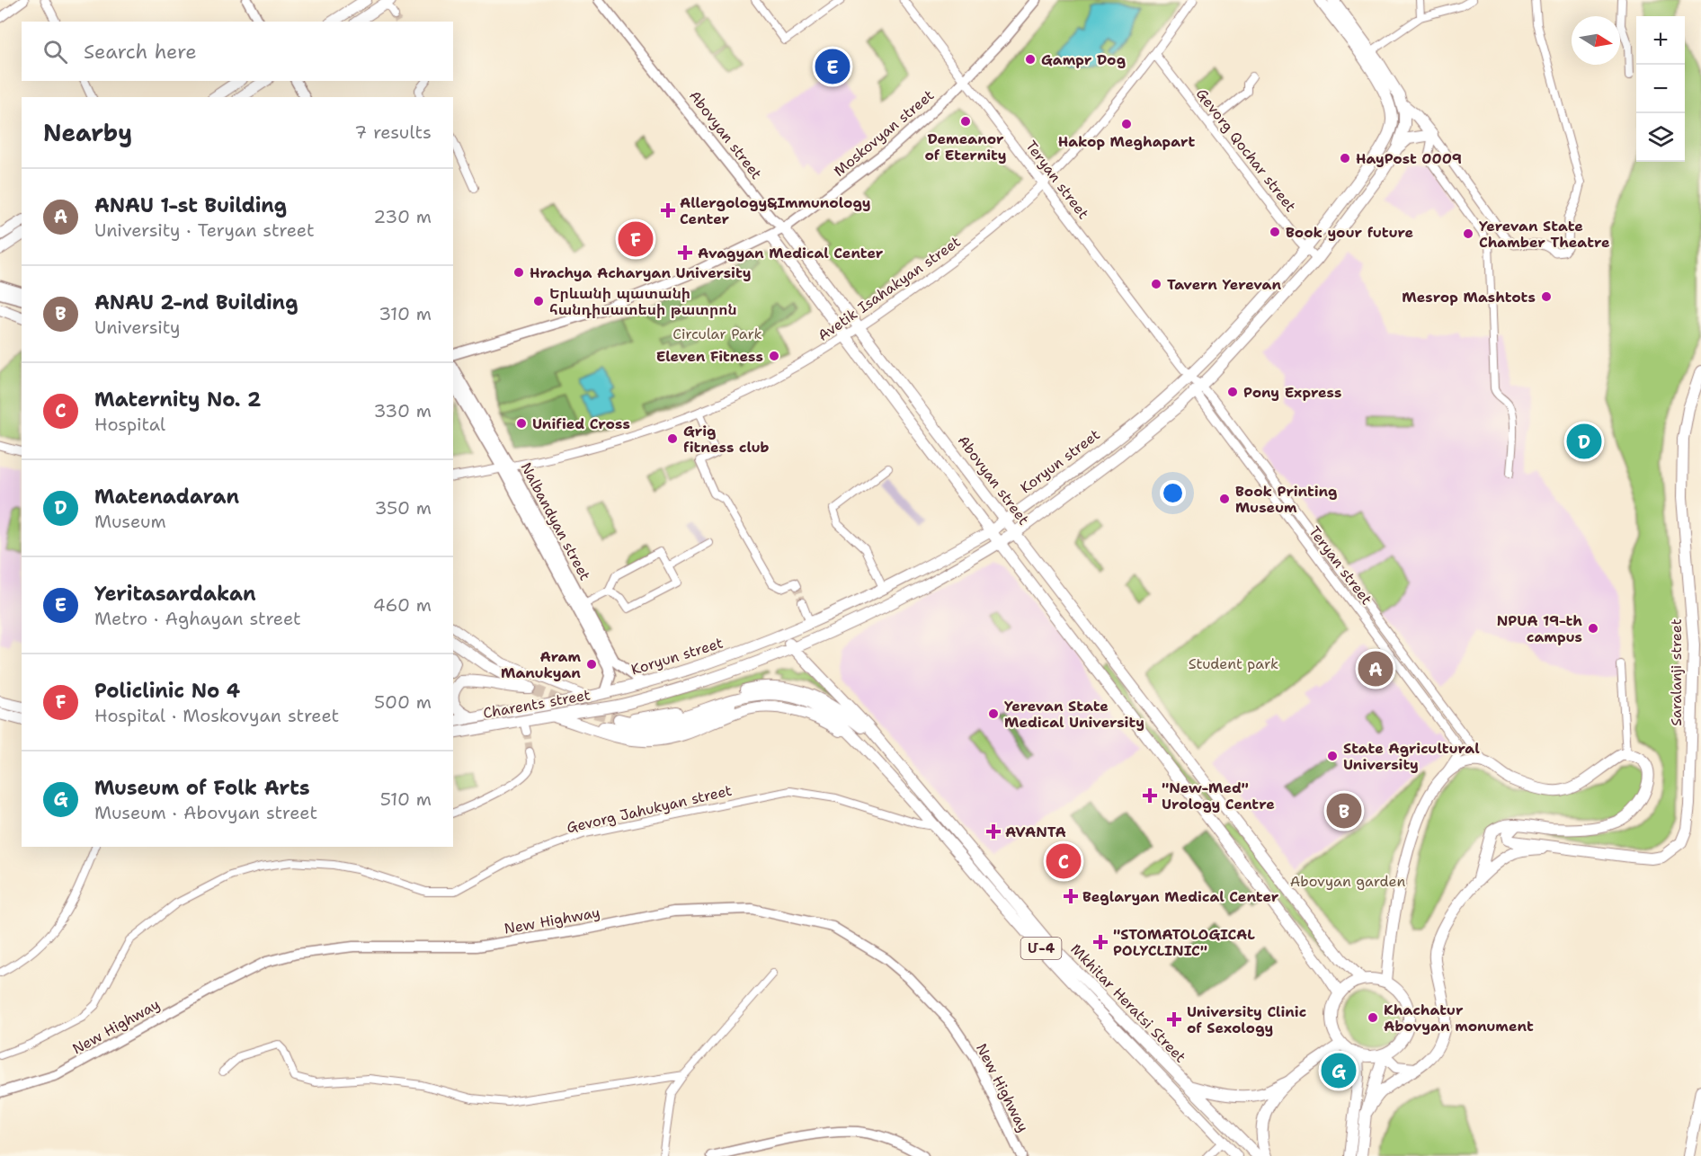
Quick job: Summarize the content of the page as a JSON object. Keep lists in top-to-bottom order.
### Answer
{
  "streets": {
    "main road": [
      "Moskovyan street",
      "Abovyan street",
      "Koryun street",
      "Nalbandyan street",
      "Saralanji street",
      "Charents street",
      "New Highway",
      "Մ-4",
      "Mkhitar Heratsi Street"
    ],
    "street": [
      "Gevorg Qochar street",
      "Teryan street",
      "Avetik Isahakyan street",
      "Gevorg Jahukyan street"
    ]
  },
  "crossings": [
    ["Moskovyan street", "Abovyan street"],
    ["Moskovyan street", "Teryan street"],
    ["Abovyan street", "Avetik Isahakyan street"],
    ["Abovyan street", "Koryun street"],
    ["Gevorg Qochar street", "Avetik Isahakyan street"],
    ["Gevorg Qochar street", "Koryun street"],
    ["Teryan street", "Avetik Isahakyan street"],
    ["Teryan street", "Koryun street"],
    ["Avetik Isahakyan street", "Nalbandyan street"],
    ["Koryun street", "Nalbandyan street"],
    ["Koryun street", "Charents street"],
    ["Nalbandyan street", "Charents street"],
    ["Gevorg Jahukyan street", "Mkhitar Heratsi Street"]
  ],
  "parks": ["Circular Park", "Student park", "Abovyan garden"],
  "places": {
    "other": [
      "Gampr Dog",
      "Demeanor of Eternity",
      "Hakop Meghapart",
      "HayPost 0009",
      "Book your future",
      "Yerevan State Chamber Theatre",
      "Hrachya Acharyan University",
      "Tavern Yerevan",
      "Mesrop Mashtots",
      "Երևանի պատանի հանդիսատեսի թատրոն",
      "Eleven Fitness",
      "Pony Express",
      "Unified Cross",
      "Grig fitness club",
      "Book Printing Museum",
      "NPUA 19-th campus",
      "Aram Manukyan",
      "Yerevan State Medical University",
      "State Agricultural University",
      "Khachatur Abovyan monument"
    ],
    "health": [
      "Allergology&Immunology Center",
      "Avagyan Medical Center",
      "\"New-Med\" Urology Centre",
      "AVANTA",
      "Beglaryan Medical Center",
      "\"STOMATOLOGICAL POLYCLINIC\"",
      "University Clinic of Sexology"
    ]
  },
  "north": "right",
  "page": {
    "map_buttons": ["+", "−"],
    "search": "Search here",
    "pins": [
      "E",
      "F",
      "D",
      "A",
      "B",
      "C",
      "G"
    ],
    "heading": ["Nearby", "7 results"],
    "list": [
      {
        "mark": "A",
        "name": "ANAU 1-st Building",
        "note": "University · Teryan street",
        "value": "230 m"
      },
      {
        "mark": "B",
        "name": "ANAU 2-nd Building",
        "note": "University",
        "value": "310 m"
      },
      {
        "mark": "C",
        "name": "Maternity No. 2",
        "note": "Hospital",
        "value": "330 m"
      },
      {
        "mark": "D",
        "name": "Matenadaran",
        "note": "Museum",
        "value": "350 m"
      },
      {
        "mark": "E",
        "name": "Yeritasardakan",
        "note": "Metro · Aghayan street",
        "value": "460 m"
      },
      {
        "mark": "F",
        "name": "Policlinic No 4",
        "note": "Hospital · Moskovyan street",
        "value": "500 m"
      },
      {
        "mark": "G",
        "name": "Museum of Folk Arts",
        "note": "Museum · Abovyan street",
        "value": "510 m"
      }
    ]
  }
}
